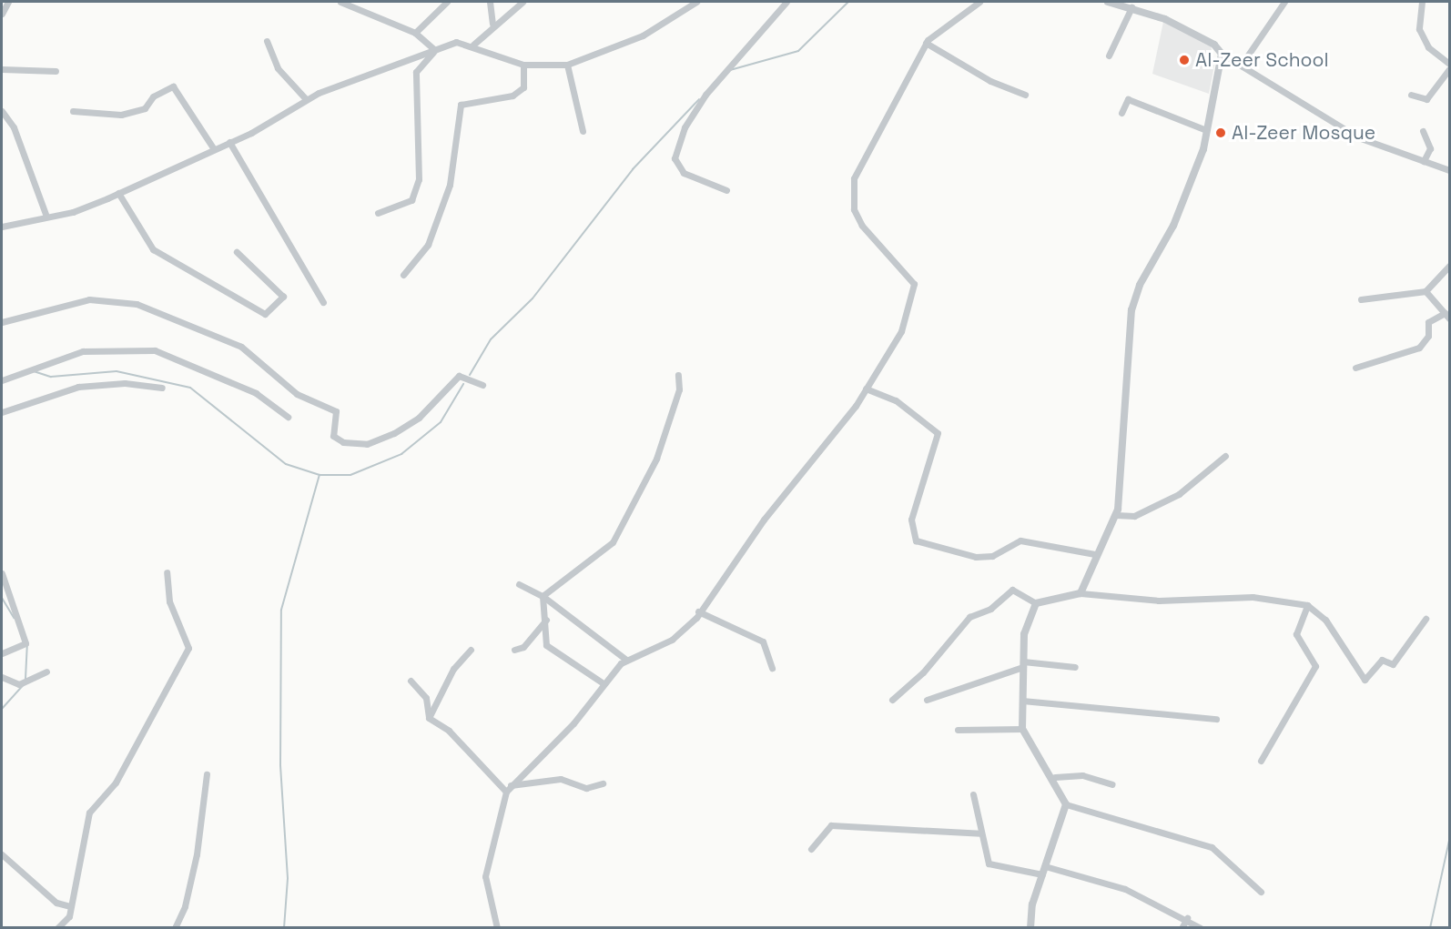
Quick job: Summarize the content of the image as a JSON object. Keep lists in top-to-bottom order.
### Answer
{
  "places": ["Al-Zeer School", "Al-Zeer Mosque"]
}
